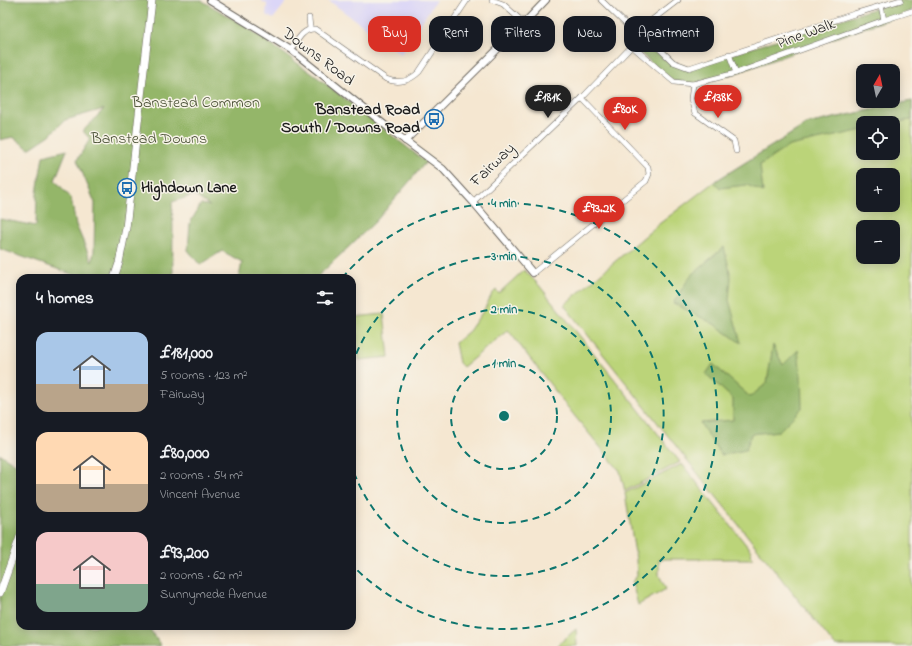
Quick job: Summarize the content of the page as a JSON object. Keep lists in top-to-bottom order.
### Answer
{
  "streets": {
    "street": ["Pine Walk", "Downs Road", "Fairway"]
  },
  "crossings": [
    ["Downs Road", "Fairway"]
  ],
  "parks": ["Banstead Common", "Banstead Downs"],
  "places": {
    "bus stop": ["Banstead Road South / Downs Road", "Highdown Lane"]
  },
  "north": "top",
  "page": {
    "chip": [
      "Buy",
      "Rent",
      "Filters",
      "New",
      "Apartment"
    ],
    "map_buttons": ["+", "−"],
    "price": [
      "£181K",
      "£138K",
      "£80K",
      "£93.2K"
    ],
    "heading": "4 homes",
    "list": [
      {
        "name": "£181,000",
        "note": "5 rooms · 123 m² · Fairway"
      },
      {
        "name": "£80,000",
        "note": "2 rooms · 54 m² · Vincent Avenue"
      },
      {
        "name": "£93,200",
        "note": "2 rooms · 62 m² · Sunnymede Avenue"
      }
    ]
  },
  "rings": [
    "4 min",
    "3 min",
    "2 min",
    "1 min"
  ]
}
